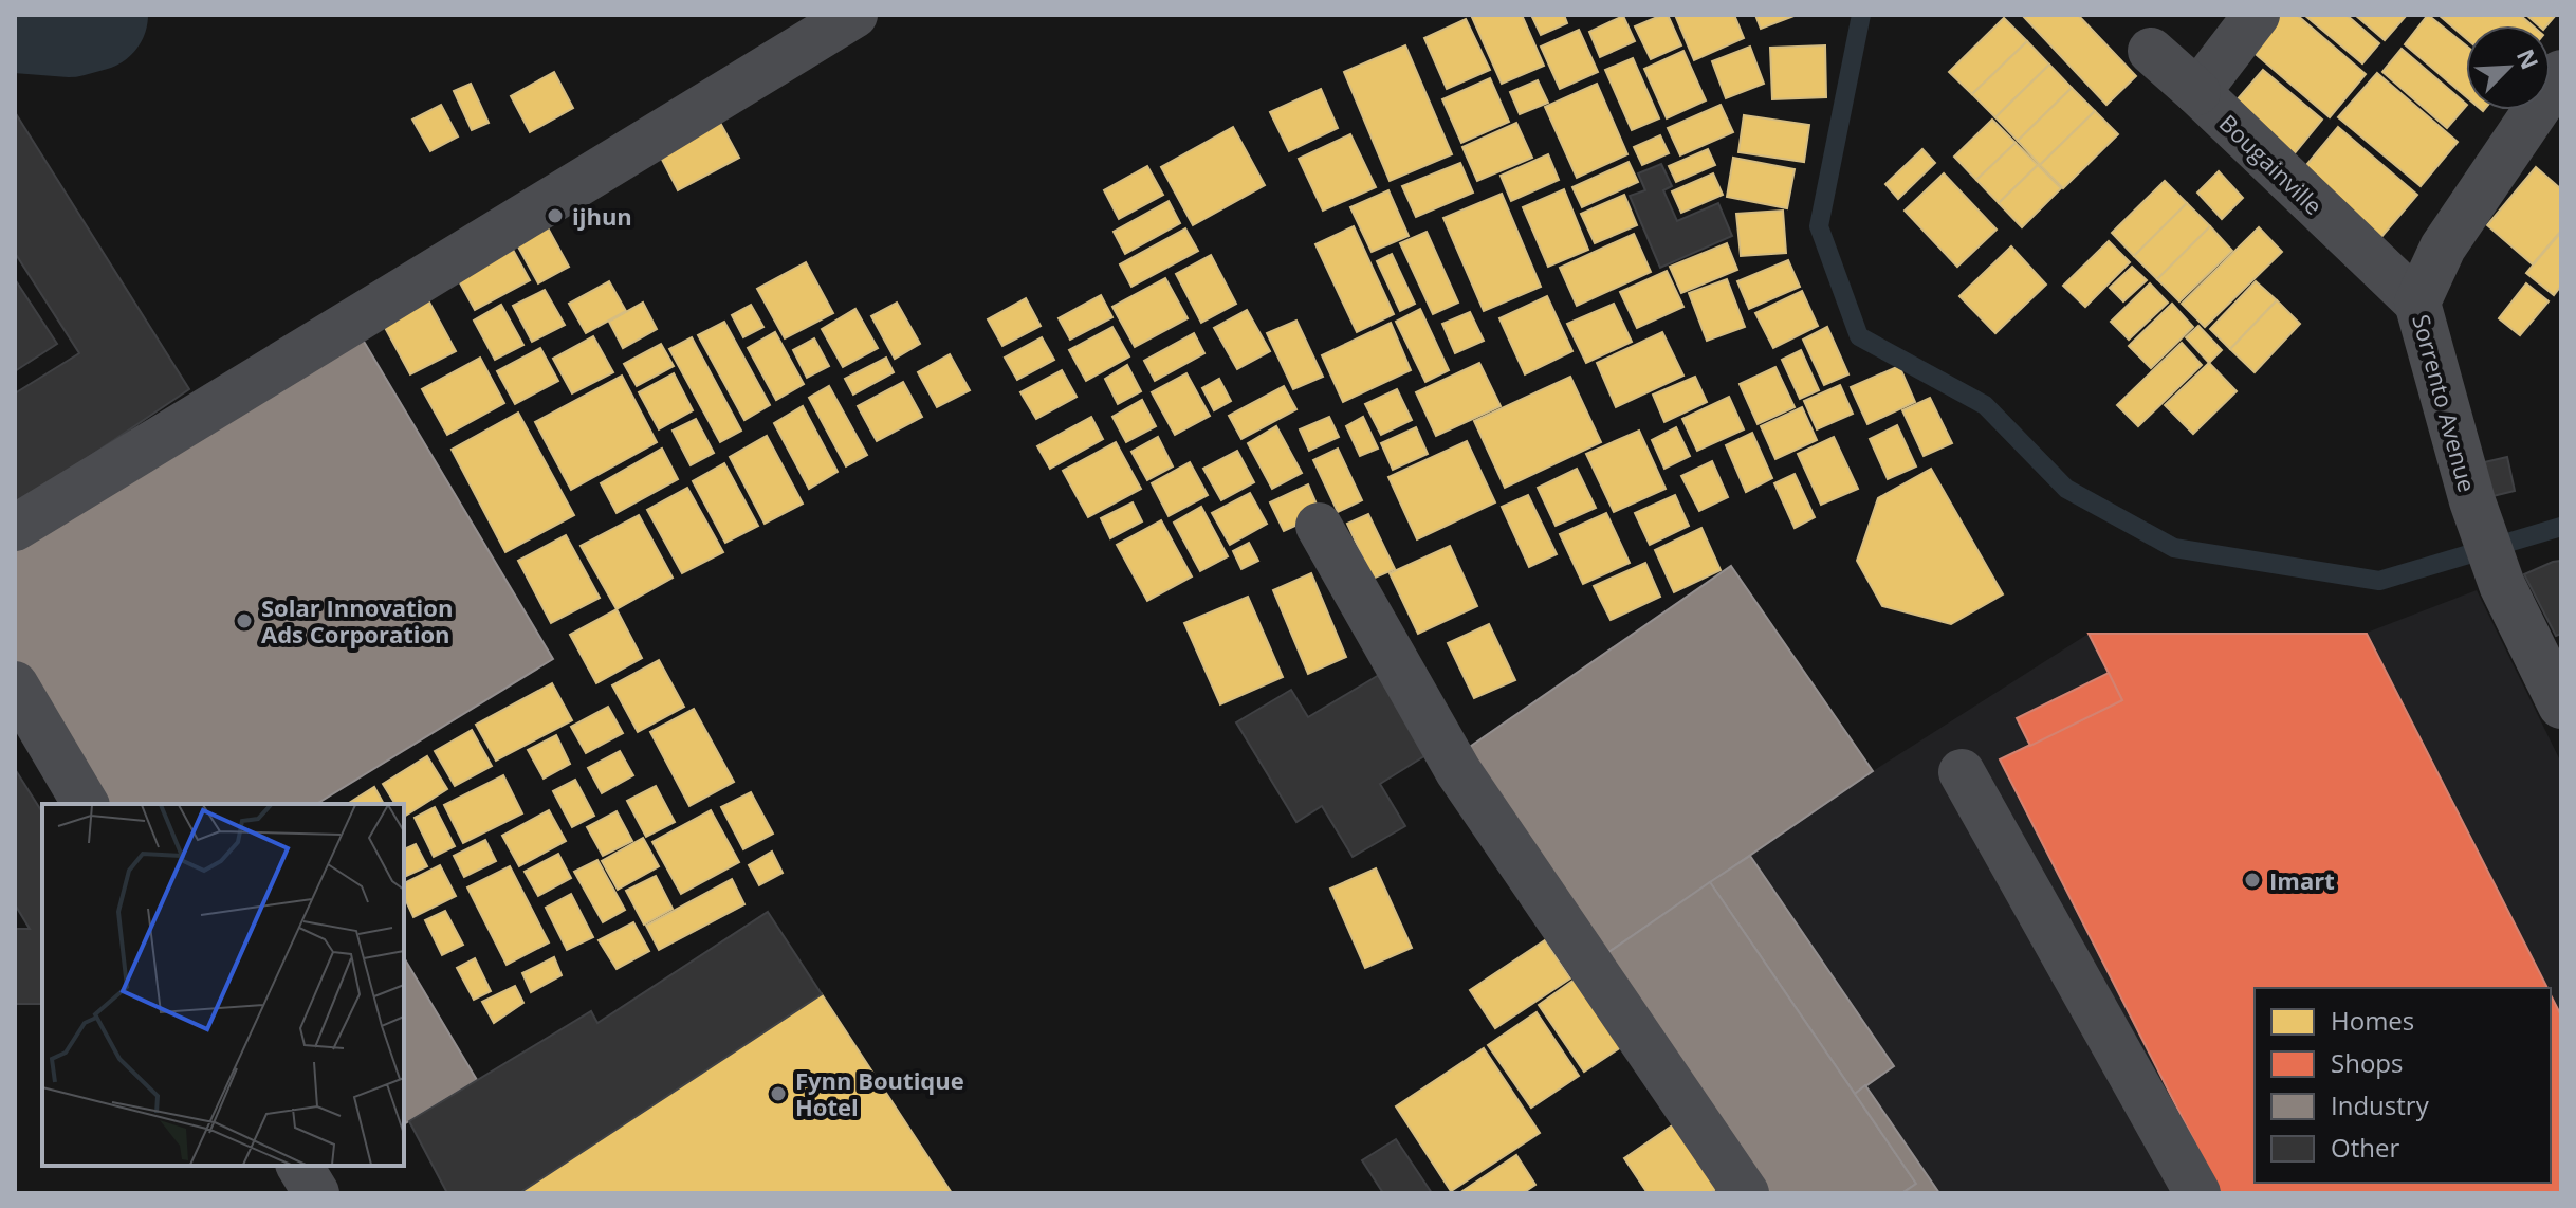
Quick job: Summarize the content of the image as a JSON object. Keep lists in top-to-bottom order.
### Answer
{
  "streets": {
    "street": ["Bougainville", "Sorrento Avenue"]
  },
  "crossings": [
    ["Bougainville", "Sorrento Avenue"]
  ],
  "places": [
    "ijhun",
    "Solar Innovation Ads Corporation",
    "Imart",
    "Fynn Boutique Hotel"
  ],
  "legend": [
    "Homes",
    "Shops",
    "Industry",
    "Other"
  ],
  "north": "top right"
}
